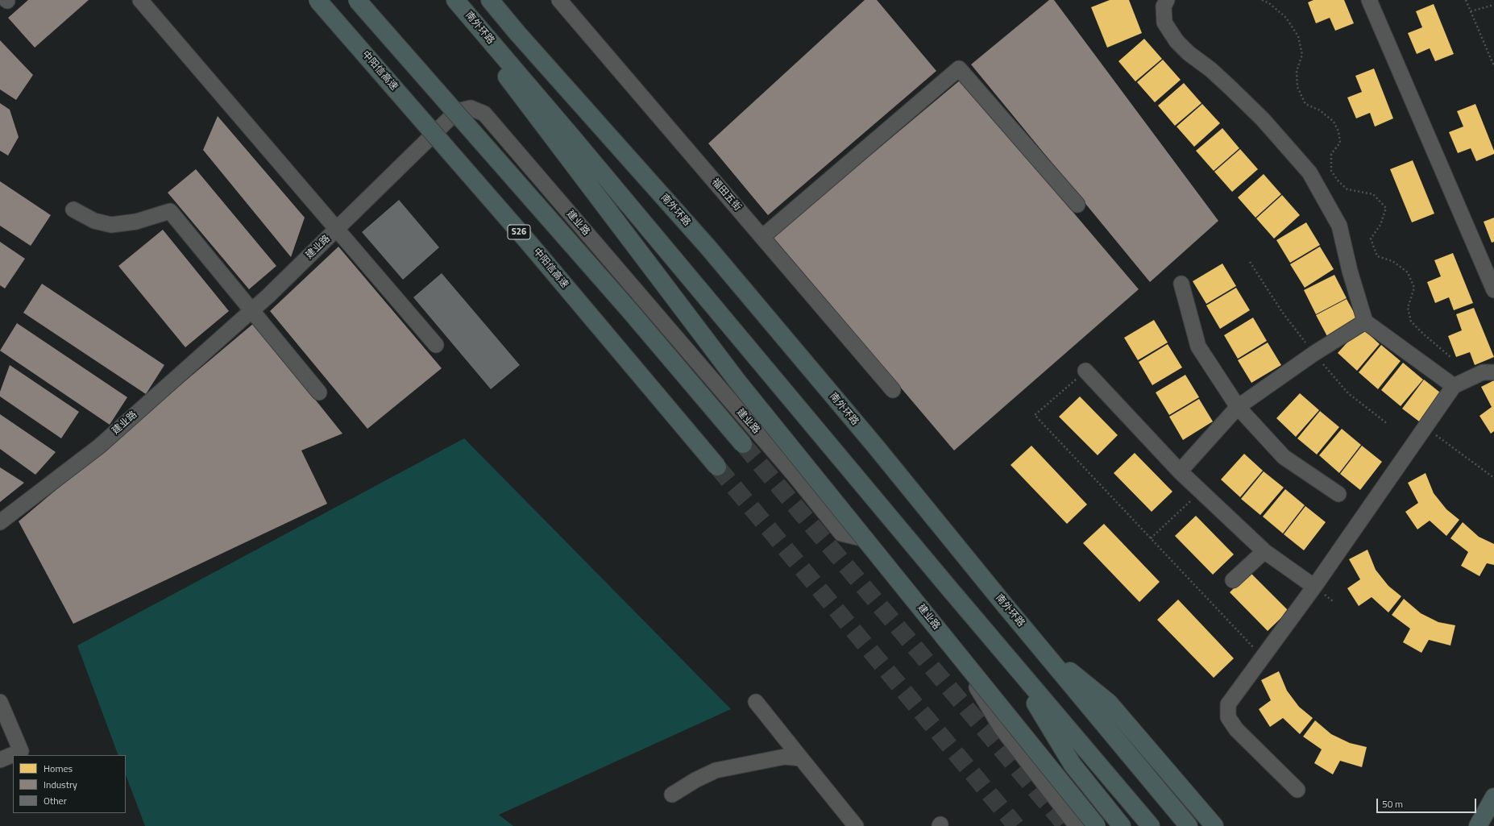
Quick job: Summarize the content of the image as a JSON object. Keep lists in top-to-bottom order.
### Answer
{
  "streets": {
    "highway": ["南外环路", "中阳信高速", "S26"],
    "street": ["福田五街", "建业路"]
  },
  "legend": ["Homes", "Industry", "Other"],
  "scale_bar": "50 m"
}
